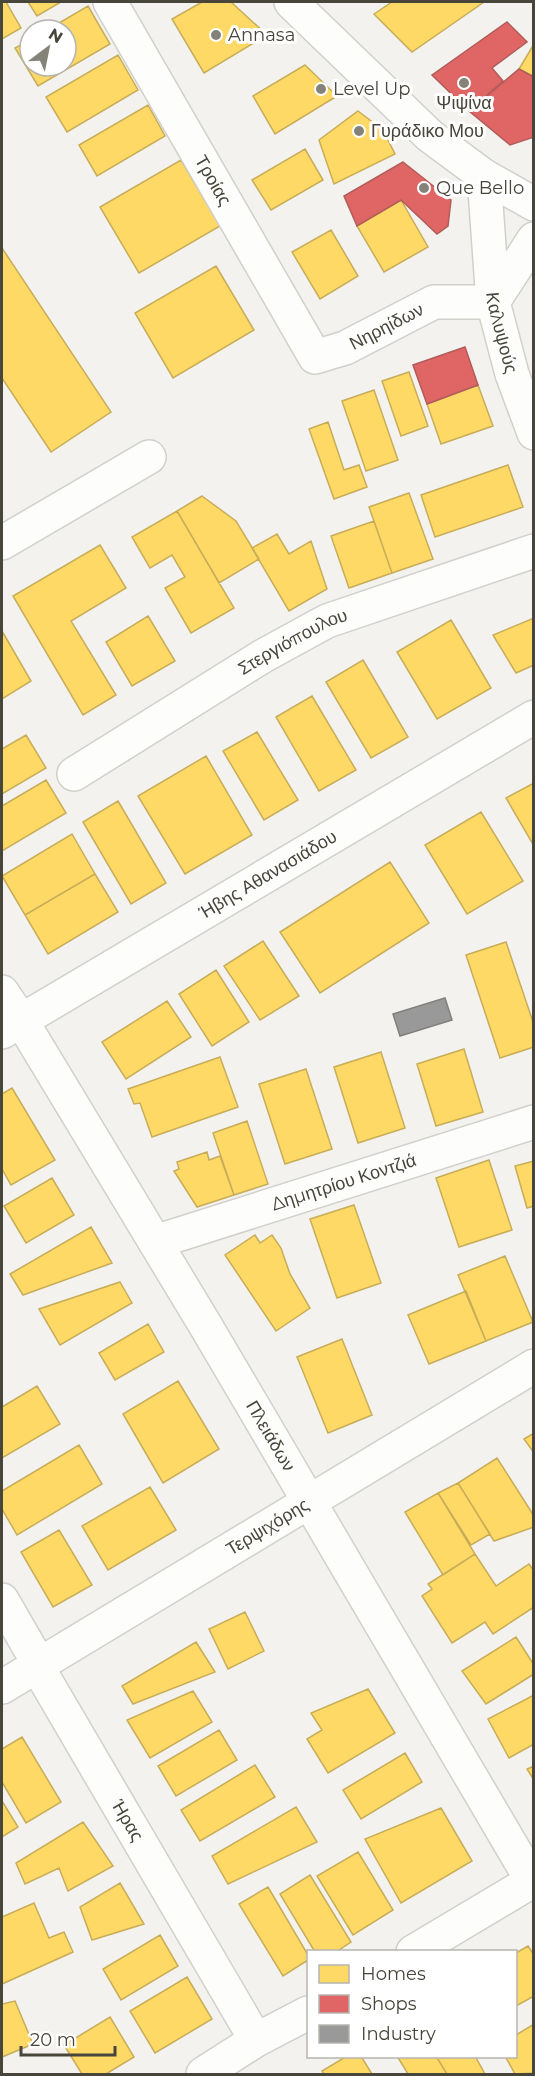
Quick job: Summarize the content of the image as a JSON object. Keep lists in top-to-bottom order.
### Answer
{
  "streets": {
    "street": [
      "Τροίας",
      "Νηρηίδων",
      "Καλυψούς",
      "Στεργιόπουλου",
      "Ήβης Αθανασιάδου",
      "Δημητρίου Κοντζιά",
      "Πλειάδων",
      "Τερψιχόρης",
      "Ήρας"
    ]
  },
  "crossings": [
    ["Τροίας", "Νηρηίδων"],
    ["Νηρηίδων", "Καλυψούς"],
    ["Ήβης Αθανασιάδου", "Πλειάδων"],
    ["Δημητρίου Κοντζιά", "Πλειάδων"],
    ["Πλειάδων", "Τερψιχόρης"],
    ["Τερψιχόρης", "Ήρας"]
  ],
  "places": [
    "Annasa",
    "Ψιψίνα",
    "Level Up",
    "Γυράδικο Μου",
    "Que Bello"
  ],
  "legend": ["Homes", "Shops", "Industry"],
  "scale_bar": "20 m",
  "north": "top right"
}
